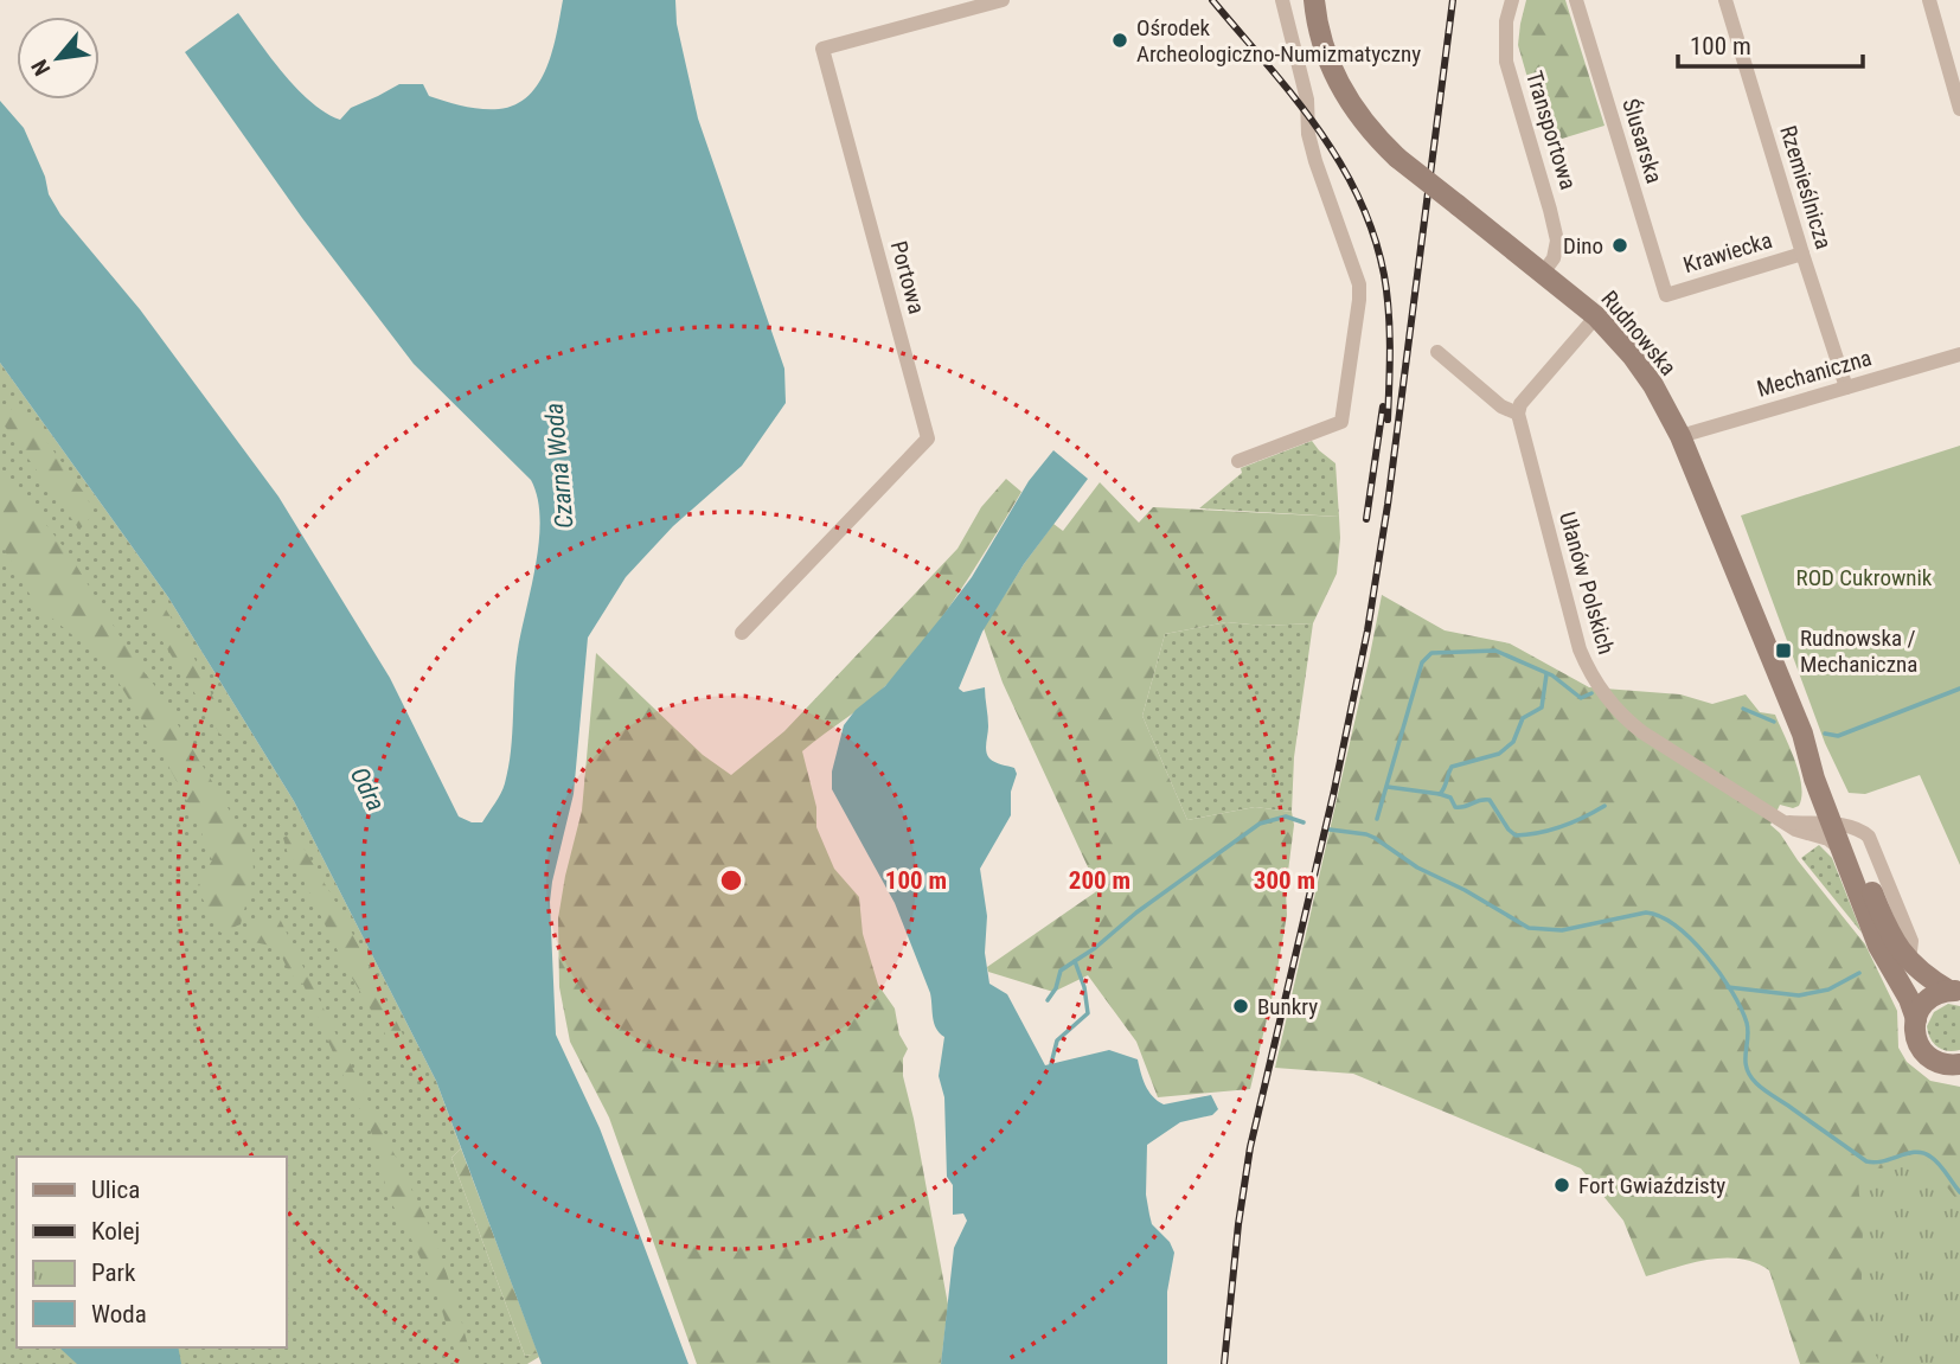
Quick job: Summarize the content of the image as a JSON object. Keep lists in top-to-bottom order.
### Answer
{
  "streets": {
    "main road": ["Rudnowska"],
    "street": [
      "Transportowa",
      "Ślusarska",
      "Rzemieślnicza",
      "Krawiecka",
      "Portowa",
      "Mechaniczna",
      "Ułanów Polskich"
    ]
  },
  "crossings": [
    ["Transportowa", "Rudnowska"],
    ["Ślusarska", "Krawiecka"],
    ["Rzemieślnicza", "Krawiecka"],
    ["Rzemieślnicza", "Mechaniczna"],
    ["Rudnowska", "Mechaniczna"],
    ["Rudnowska", "Ułanów Polskich"]
  ],
  "water": ["Czarna Woda", "Odra"],
  "parks": ["ROD Cukrownik"],
  "places": {
    "other": [
      "Ośrodek Archeologiczno-Numizmatyczny",
      "Dino",
      "Bunkry",
      "Fort Gwiaździsty"
    ],
    "transit": ["Rudnowska / Mechaniczna"]
  },
  "legend": [
    "Ulica",
    "Kolej",
    "Park",
    "Woda"
  ],
  "scale_bar": "100 m",
  "north": "bottom left",
  "rings": ["100 m", "200 m", "300 m"]
}
